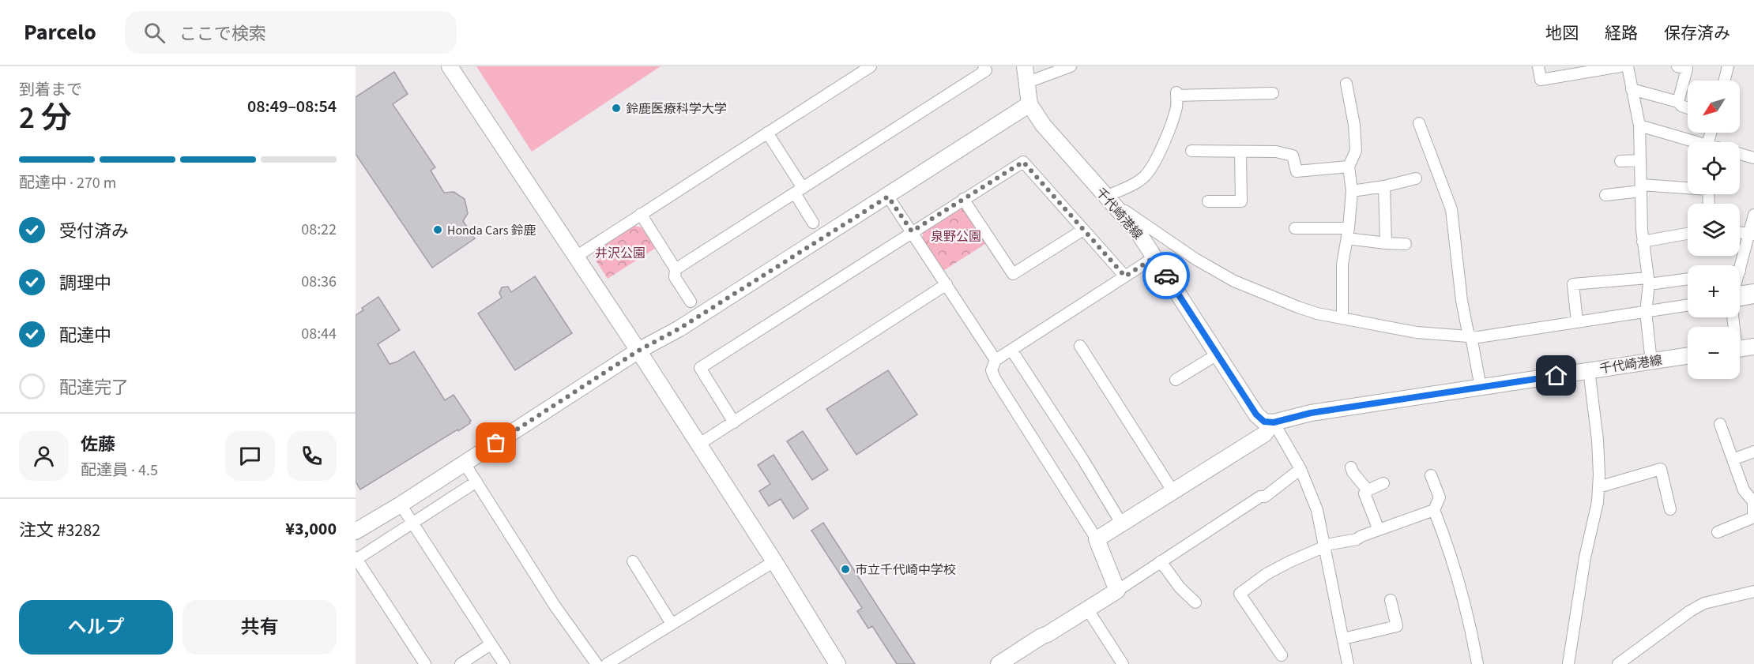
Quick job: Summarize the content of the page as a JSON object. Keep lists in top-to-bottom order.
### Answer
{
  "streets": {
    "street": ["千代崎港線"]
  },
  "parks": ["泉野公園", "井沢公園"],
  "places": ["鈴鹿医療科学大学", "Honda Cars 鈴鹿", "市立千代崎中学校"],
  "north": "bottom left",
  "page": {
    "header": "Parcelo",
    "search": "ここで検索",
    "nav": ["地図", "経路", "保存済み"],
    "heading": ["2 分", "到着まで", "08:49–08:54"],
    "panel": [
      "佐藤",
      "配達員 · 4.5",
      "注文 #3282",
      "¥3,000"
    ],
    "map_buttons": ["+", "−"],
    "bar": "配達中 · 270 m",
    "list": [
      ["受付済み", "08:22"],
      ["調理中", "08:36"],
      ["配達中", "08:44"],
      "配達完了"
    ],
    "buttons": ["ヘルプ", "共有"]
  }
}
